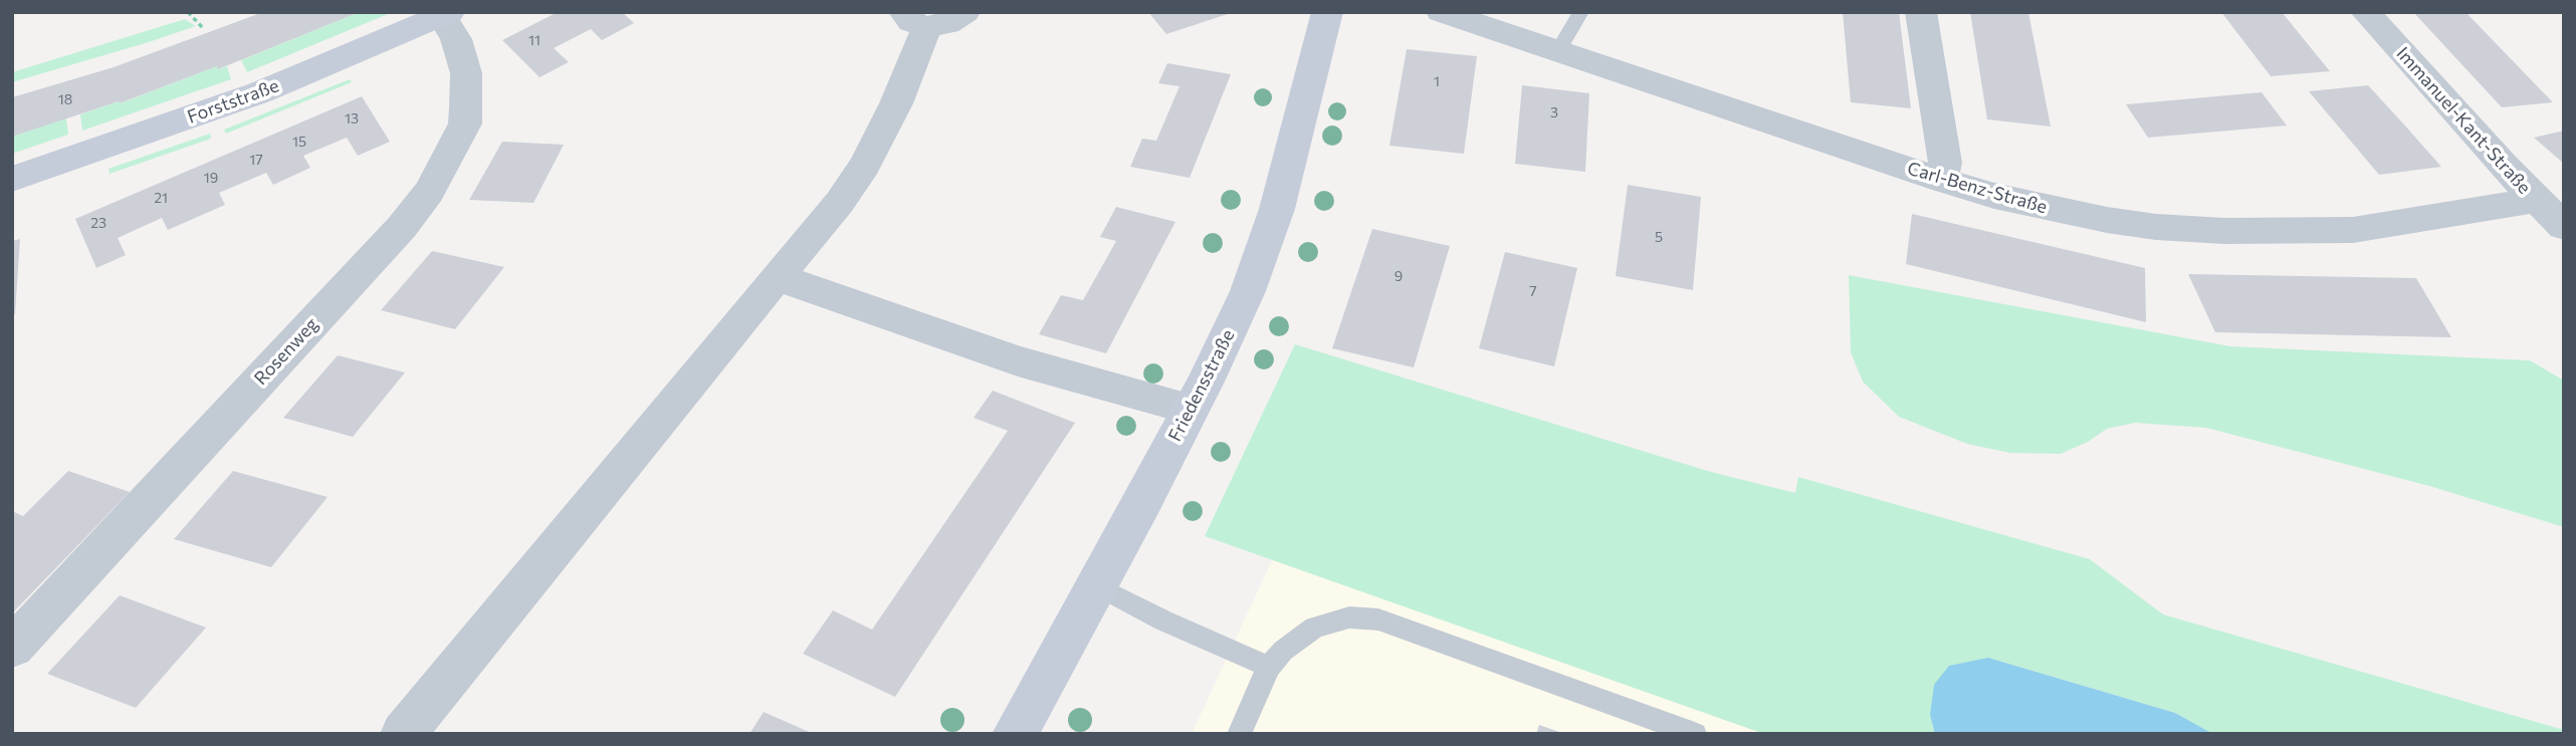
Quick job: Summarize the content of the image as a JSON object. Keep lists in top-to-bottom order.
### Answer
{
  "streets": {
    "street": [
      "Forststraße",
      "Immanuel-Kant-Straße",
      "Carl-Benz-Straße",
      "Rosenweg",
      "Friedensstraße"
    ]
  },
  "crossings": [
    ["Forststraße", "Rosenweg"],
    ["Immanuel-Kant-Straße", "Carl-Benz-Straße"]
  ],
  "house_numbers": [
    "11",
    "1",
    "18",
    "3",
    "13",
    "15",
    "17",
    "19",
    "21",
    "23",
    "5",
    "9",
    "7"
  ]
}
